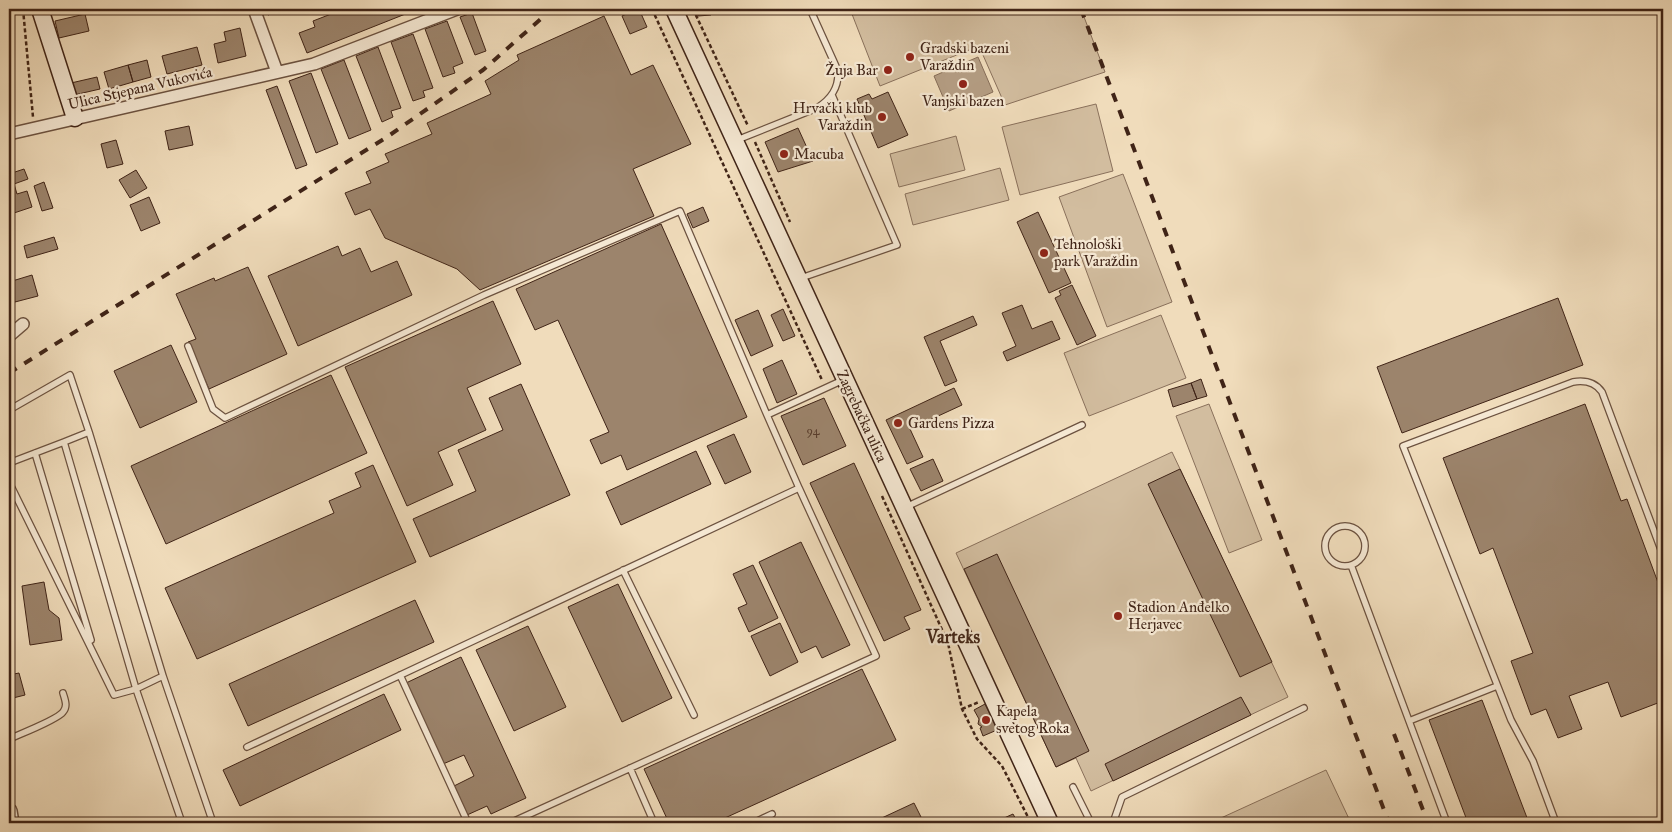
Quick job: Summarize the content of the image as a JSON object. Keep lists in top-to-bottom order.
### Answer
{
  "streets": {
    "main road": ["Zagrebačka ulica"],
    "street": ["Ulica Stjepana Vukovića"]
  },
  "districts": ["Varteks"],
  "places": [
    "Gradski bazeni Varaždin",
    "Žuja Bar",
    "Vanjski bazen",
    "Hrvački klub Varaždin",
    "Macuba",
    "Tehnološki park Varaždin",
    "Gardens Pizza",
    "Stadion Anđelko Herjavec",
    "Kapela svetog Roka"
  ],
  "house_numbers": ["94"]
}
